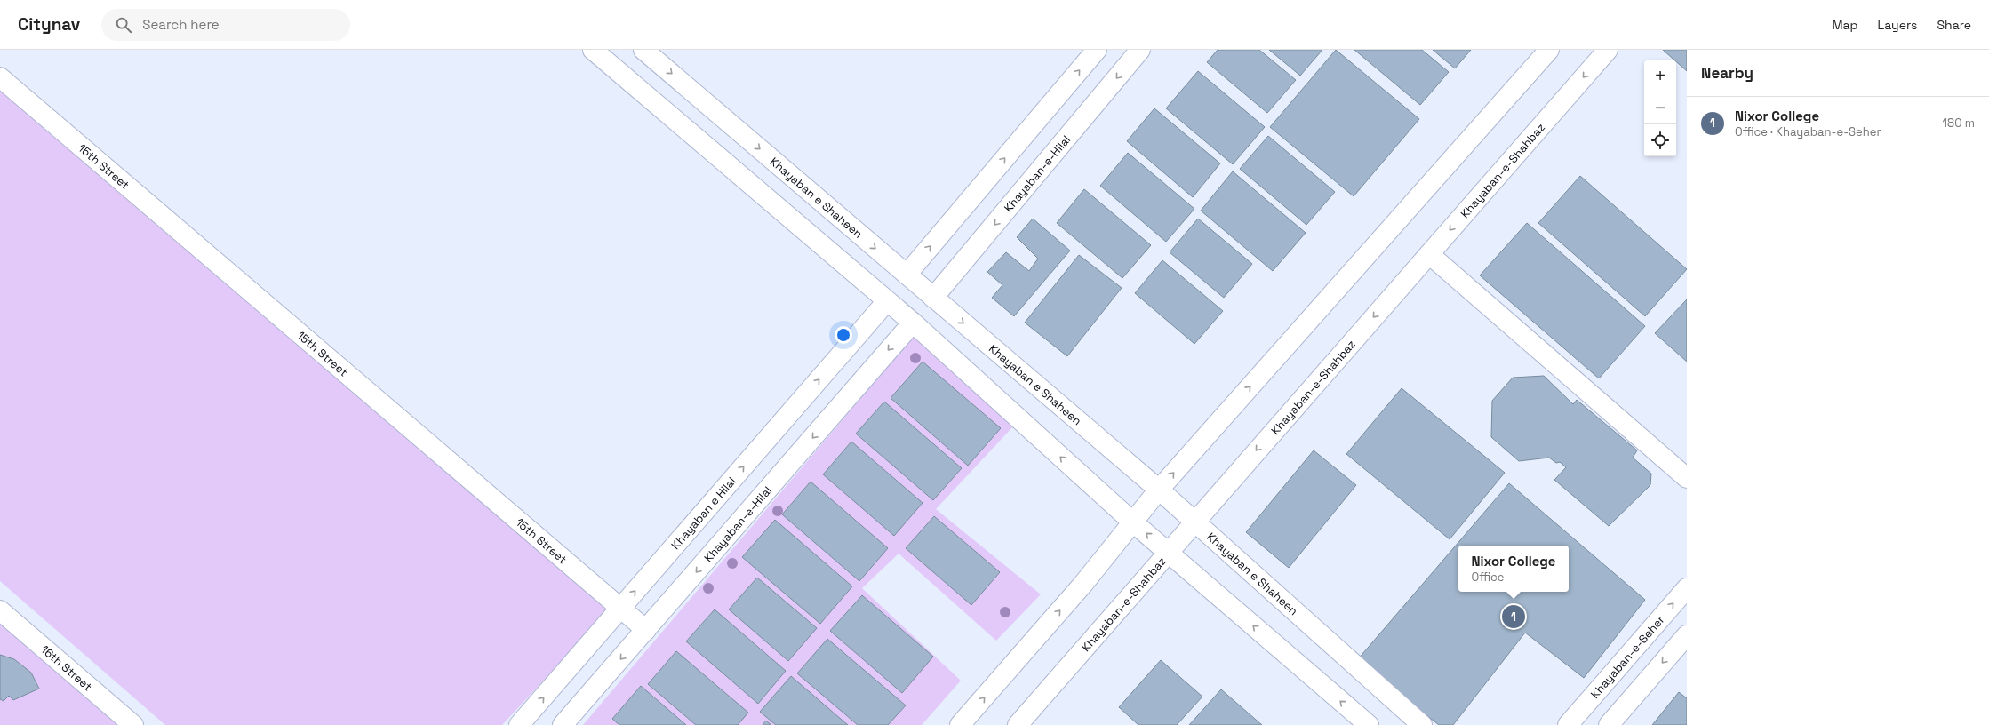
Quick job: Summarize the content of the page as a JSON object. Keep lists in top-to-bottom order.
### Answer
{
  "streets": {
    "main road": [
      "15th Street",
      "Khayaban-e-Shahbaz",
      "Khayaban-e-Hilal",
      "Khayaban e Shaheen",
      "Khayaban e Hilal",
      "Khayaban-e-Seher",
      "16th Street"
    ]
  },
  "crossings": [
    ["15th Street", "Khayaban-e-Hilal"],
    ["15th Street", "Khayaban e Hilal"],
    ["Khayaban-e-Shahbaz", "Khayaban e Shaheen"],
    ["Khayaban-e-Hilal", "Khayaban e Shaheen"]
  ],
  "one_way": ["Khayaban e Hilal"],
  "page": {
    "header": "Citynav",
    "search": "Search here",
    "nav": ["Map", "Layers", "Share"],
    "heading": "Nearby",
    "map_buttons": ["+", "−"],
    "list": [
      {
        "mark": "1",
        "name": "Nixor College",
        "note": "Office · Khayaban-e-Seher",
        "value": "180 m"
      }
    ],
    "popup": ["Nixor College", "Office"],
    "pins": "1"
  }
}
